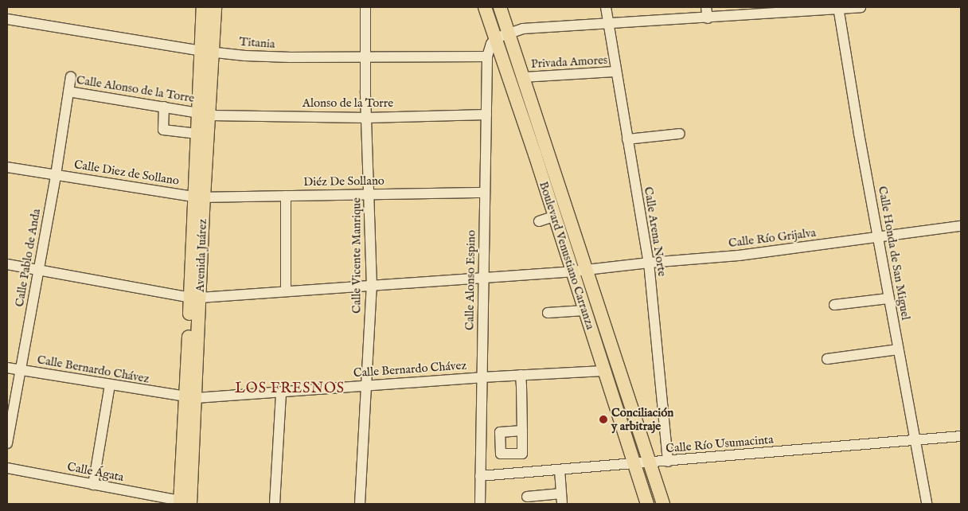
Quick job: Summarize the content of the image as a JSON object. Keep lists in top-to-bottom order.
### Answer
{
  "streets": {
    "main road": ["Avenida Juárez", "Boulevard Venustiano Carranza"],
    "street": [
      "Titania",
      "Privada Amores",
      "Calle Alonso de la Torre",
      "Alonso de la Torre",
      "Calle Diez de Sollano",
      "Diéz De Sollano",
      "Calle Arena Norte",
      "Calle Río Grijalva",
      "Calle Honda de San Miguel",
      "Calle Vicente Manrique",
      "Calle Pablo de Anda",
      "Calle Alonso Espino",
      "Calle Bernardo Chávez",
      "Calle Río Usumacinta",
      "Calle Ágata"
    ]
  },
  "crossings": [
    ["Titania", "Avenida Juárez"],
    ["Titania", "Calle Vicente Manrique"],
    ["Titania", "Calle Alonso Espino"],
    ["Privada Amores", "Calle Arena Norte"],
    ["Privada Amores", "Boulevard Venustiano Carranza"],
    ["Calle Alonso de la Torre", "Alonso de la Torre"],
    ["Calle Alonso de la Torre", "Avenida Juárez"],
    ["Calle Alonso de la Torre", "Calle Pablo de Anda"],
    ["Alonso de la Torre", "Avenida Juárez"],
    ["Alonso de la Torre", "Calle Vicente Manrique"],
    ["Alonso de la Torre", "Calle Alonso Espino"],
    ["Calle Diez de Sollano", "Diéz De Sollano"],
    ["Calle Diez de Sollano", "Avenida Juárez"],
    ["Calle Diez de Sollano", "Calle Pablo de Anda"],
    ["Diéz De Sollano", "Avenida Juárez"],
    ["Diéz De Sollano", "Calle Vicente Manrique"],
    ["Diéz De Sollano", "Calle Alonso Espino"],
    ["Calle Arena Norte", "Calle Río Grijalva"],
    ["Calle Arena Norte", "Calle Río Usumacinta"],
    ["Calle Río Grijalva", "Calle Honda de San Miguel"],
    ["Calle Río Grijalva", "Avenida Juárez"],
    ["Calle Río Grijalva", "Calle Vicente Manrique"],
    ["Calle Río Grijalva", "Boulevard Venustiano Carranza"],
    ["Calle Río Grijalva", "Calle Pablo de Anda"],
    ["Calle Río Grijalva", "Calle Alonso Espino"],
    ["Calle Honda de San Miguel", "Calle Río Usumacinta"],
    ["Avenida Juárez", "Calle Bernardo Chávez"],
    ["Avenida Juárez", "Calle Ágata"],
    ["Calle Vicente Manrique", "Calle Bernardo Chávez"],
    ["Boulevard Venustiano Carranza", "Calle Bernardo Chávez"],
    ["Boulevard Venustiano Carranza", "Calle Río Usumacinta"],
    ["Calle Pablo de Anda", "Calle Bernardo Chávez"],
    ["Calle Alonso Espino", "Calle Bernardo Chávez"],
    ["Calle Alonso Espino", "Calle Río Usumacinta"]
  ],
  "districts": ["LOS FRESNOS"],
  "places": ["Conciliación y arbitraje"]
}
